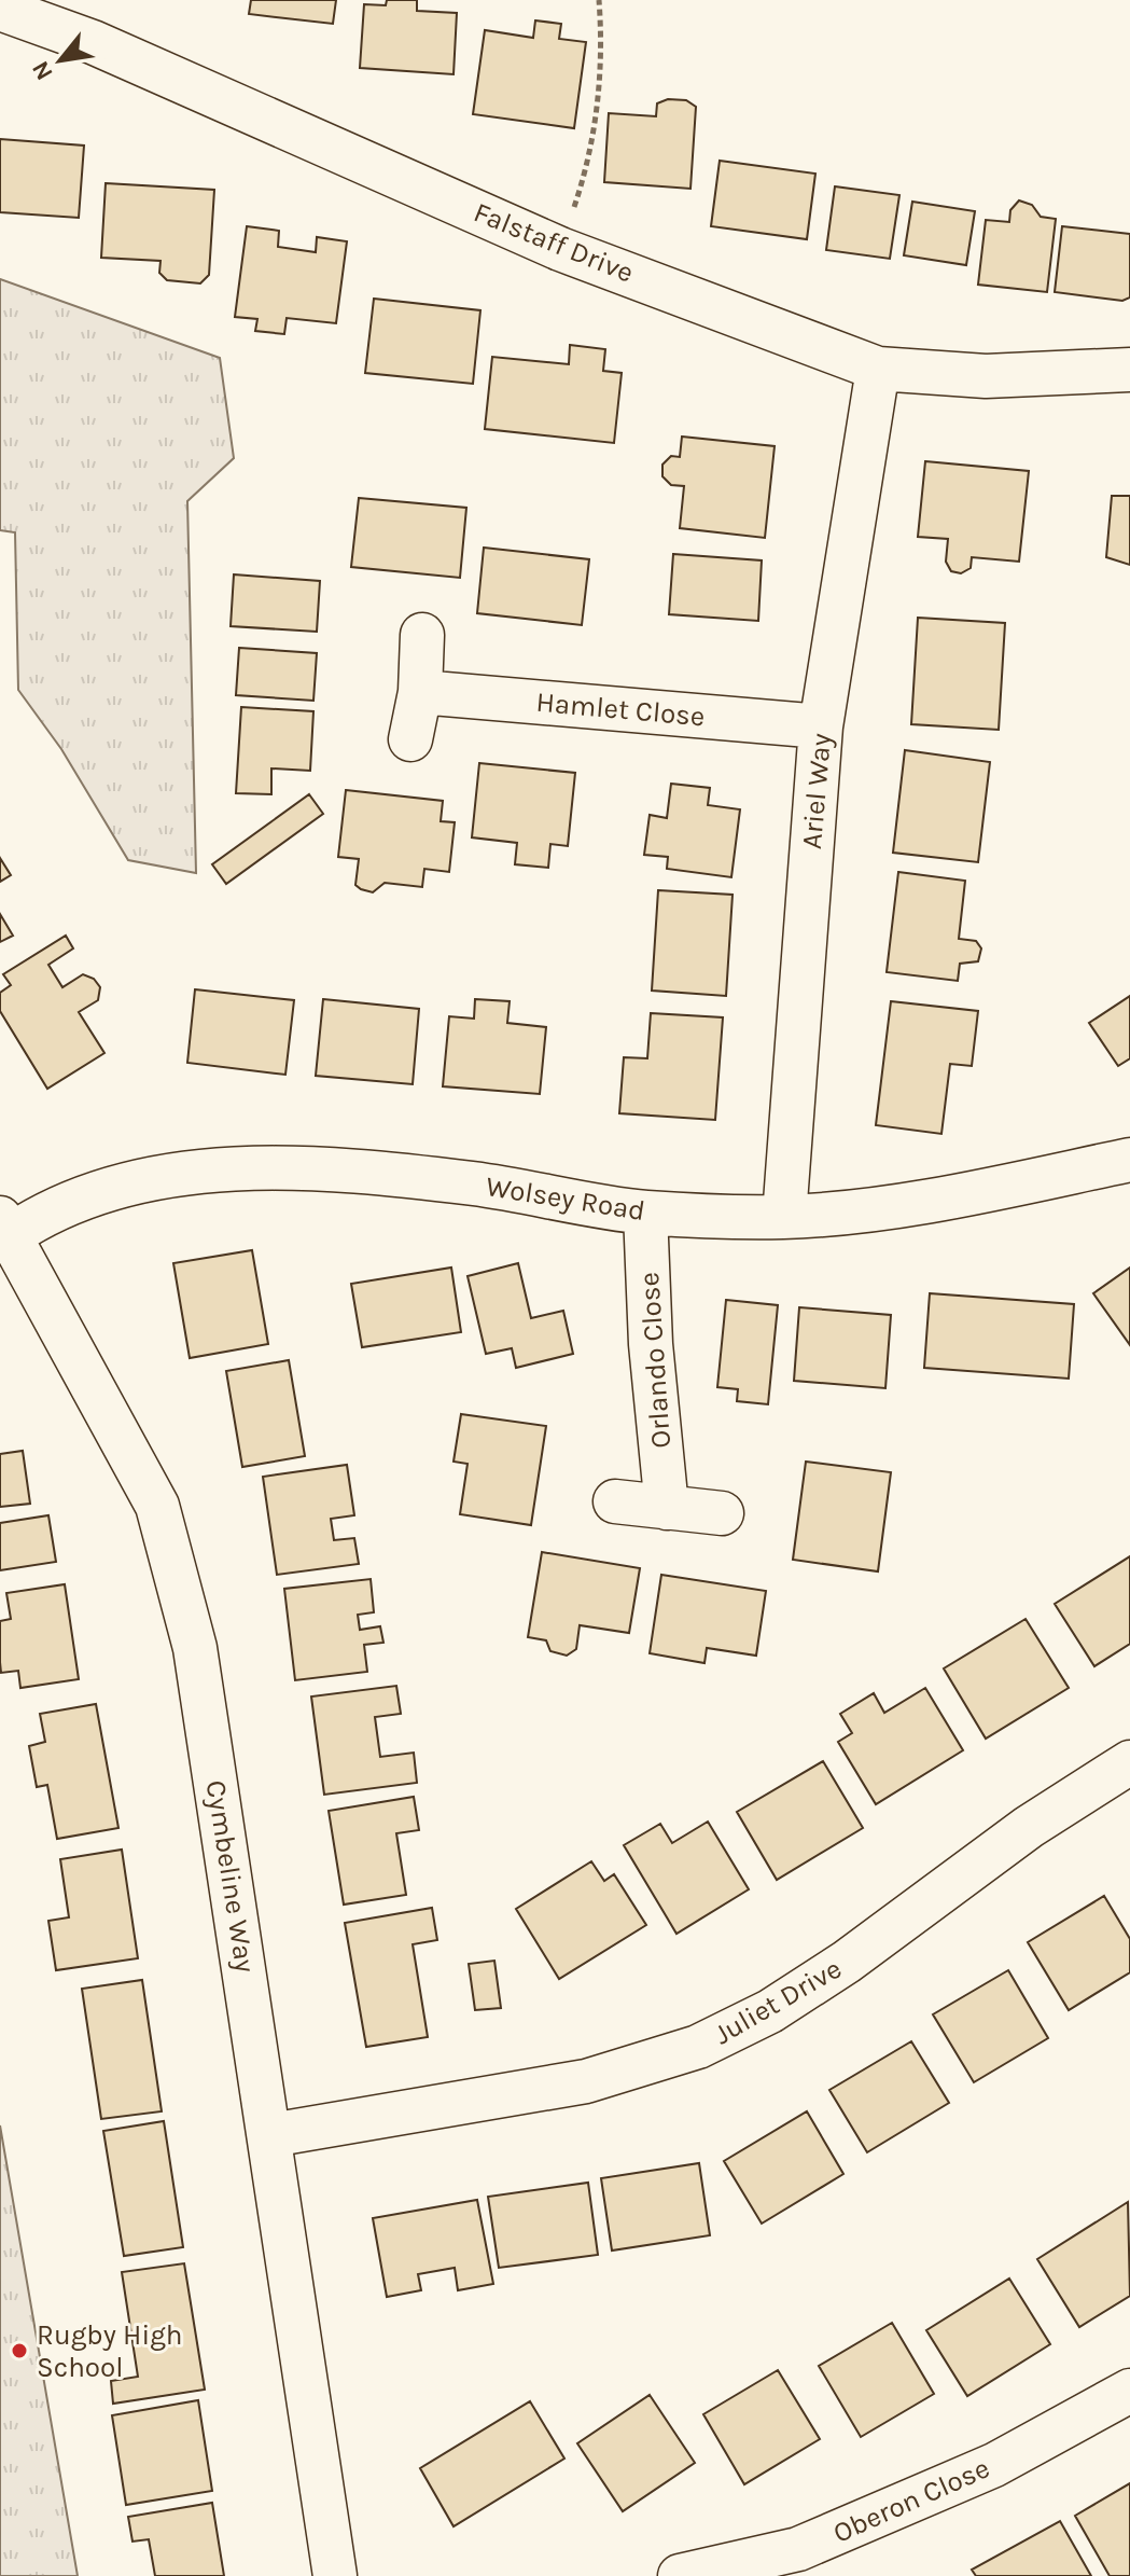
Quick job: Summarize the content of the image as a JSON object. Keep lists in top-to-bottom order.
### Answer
{
  "streets": {
    "street": [
      "Falstaff Drive",
      "Hamlet Close",
      "Ariel Way",
      "Wolsey Road",
      "Orlando Close",
      "Cymbeline Way",
      "Juliet Drive",
      "Oberon Close"
    ]
  },
  "crossings": [
    ["Falstaff Drive", "Ariel Way"],
    ["Hamlet Close", "Ariel Way"],
    ["Ariel Way", "Wolsey Road"],
    ["Wolsey Road", "Orlando Close"],
    ["Wolsey Road", "Cymbeline Way"],
    ["Cymbeline Way", "Juliet Drive"]
  ],
  "places": ["Rugby High School"],
  "north": "bottom left"
}
